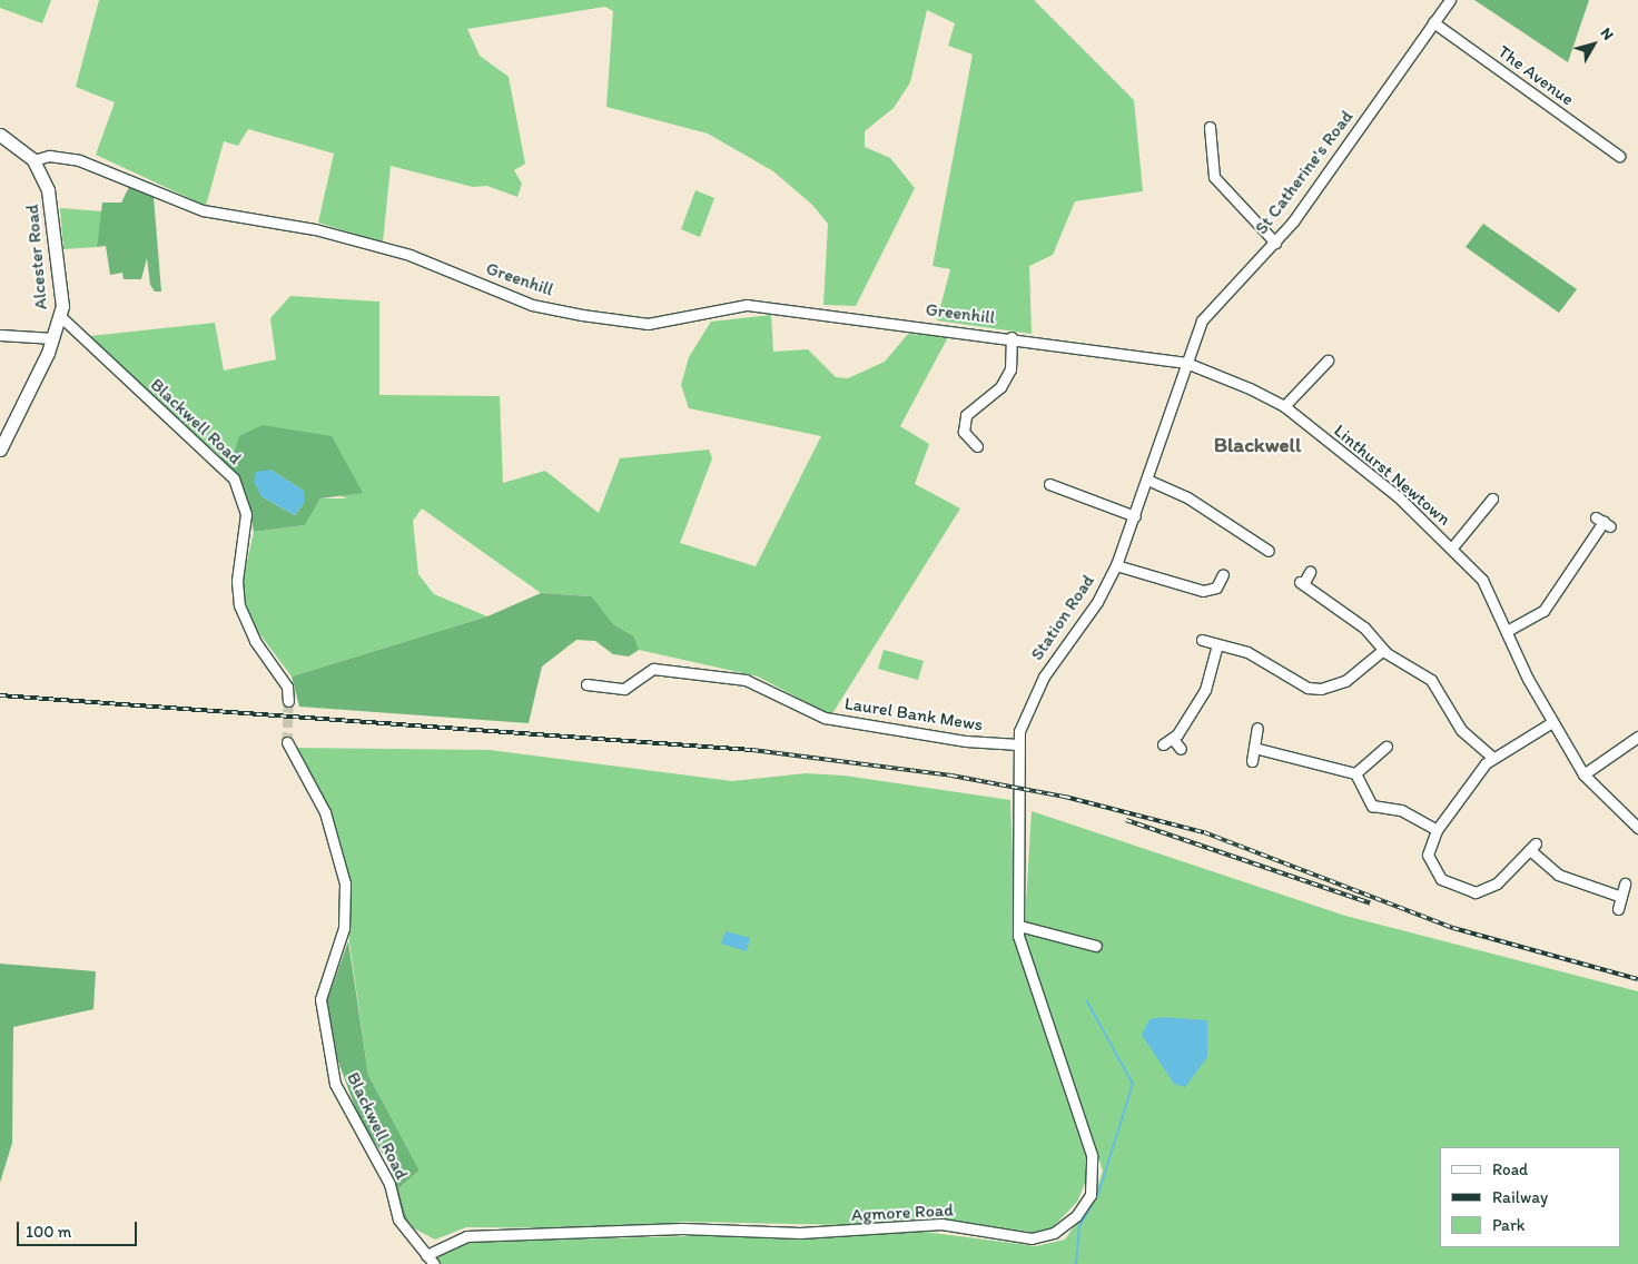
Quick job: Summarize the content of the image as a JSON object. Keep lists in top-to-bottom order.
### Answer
{
  "streets": {
    "main road": ["Alcester Road"],
    "street": [
      "The Avenue",
      "St Catherine's Road",
      "Greenhill",
      "Blackwell Road",
      "Linthurst Newtown",
      "Station Road",
      "Laurel Bank Mews",
      "Agmore Road"
    ]
  },
  "crossings": [
    ["The Avenue", "St Catherine's Road"],
    ["St Catherine's Road", "Greenhill"],
    ["St Catherine's Road", "Linthurst Newtown"],
    ["St Catherine's Road", "Station Road"],
    ["Alcester Road", "Greenhill"],
    ["Alcester Road", "Blackwell Road"],
    ["Greenhill", "Linthurst Newtown"],
    ["Greenhill", "Station Road"],
    ["Blackwell Road", "Agmore Road"],
    ["Linthurst Newtown", "Station Road"],
    ["Station Road", "Laurel Bank Mews"],
    ["Station Road", "Agmore Road"]
  ],
  "districts": ["Blackwell"],
  "legend": ["Road", "Railway", "Park"],
  "scale_bar": "100 m",
  "north": "top right"
}
